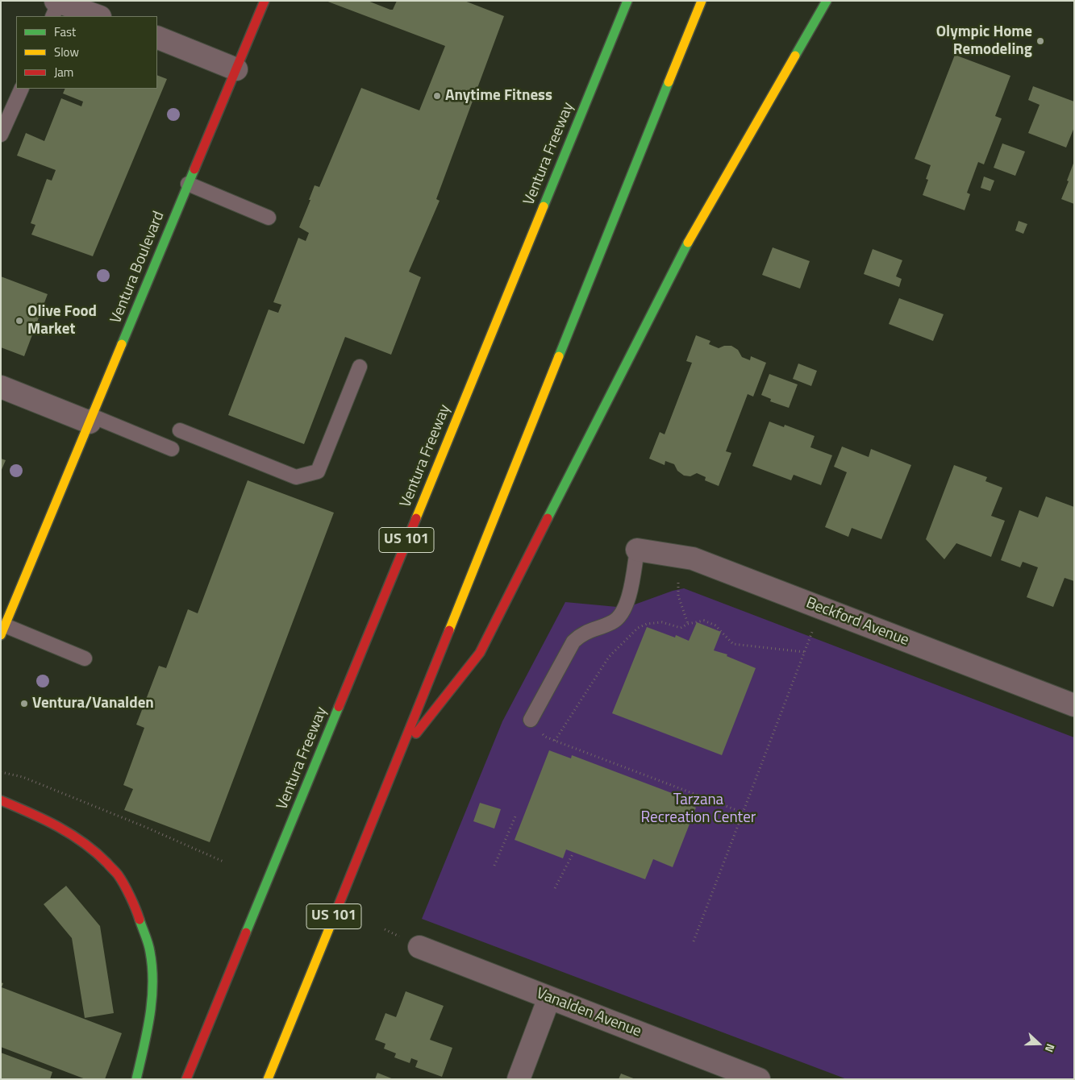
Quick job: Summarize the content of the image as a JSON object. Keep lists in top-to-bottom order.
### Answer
{
  "streets": {
    "main road": ["Ventura Freeway", "Ventura Boulevard", "US 101"],
    "street": ["Beckford Avenue", "Vanalden Avenue"]
  },
  "parks": ["Tarzana Recreation Center"],
  "places": [
    "Olympic Home Remodeling",
    "Anytime Fitness",
    "Olive Food Market",
    "Ventura/Vanalden"
  ],
  "legend": ["Fast", "Slow", "Jam"],
  "north": "right"
}
